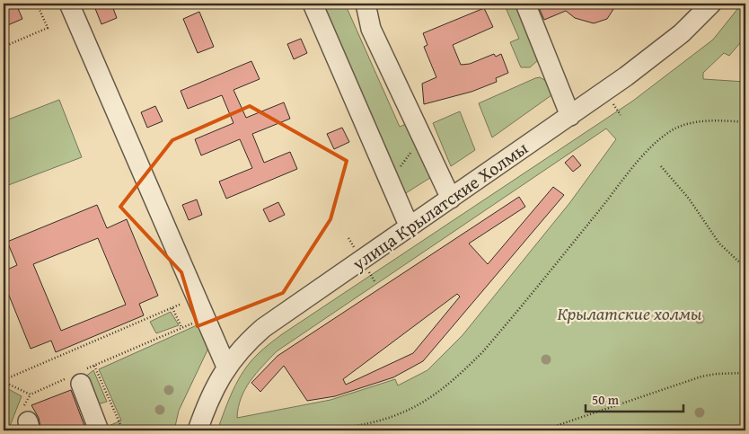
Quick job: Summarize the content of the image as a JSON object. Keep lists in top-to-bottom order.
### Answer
{
  "streets": {
    "street": ["улица Крылатские Холмы"]
  },
  "parks": ["Крылатские холмы"],
  "scale_bar": "50 m"
}
